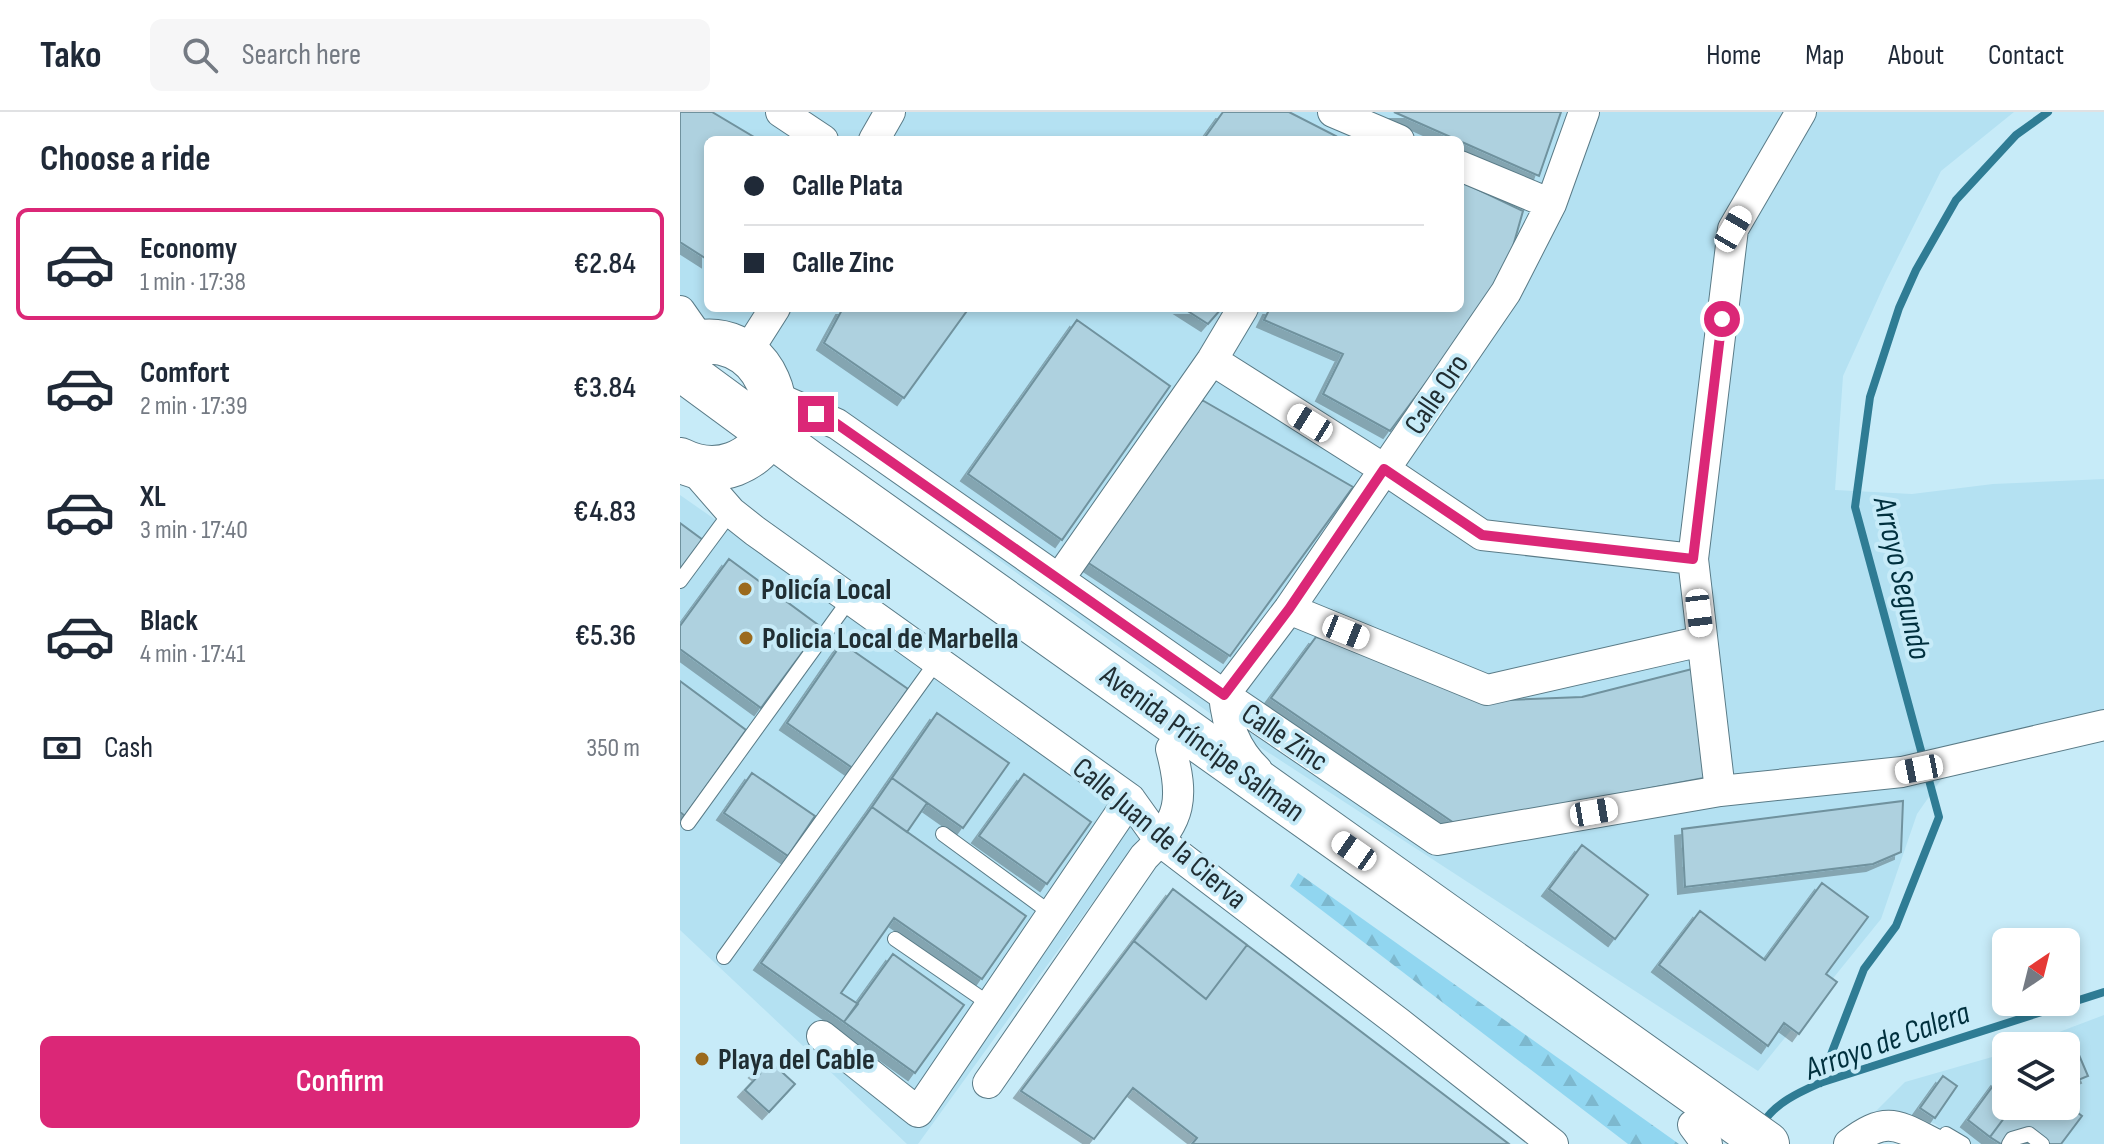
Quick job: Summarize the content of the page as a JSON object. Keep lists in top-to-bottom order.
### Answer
{
  "streets": {
    "main road": ["Avenida Príncipe Salman"],
    "street": ["Calle Oro", "Calle Zinc", "Calle Juan de la Cierva"]
  },
  "crossings": [
    ["Calle Oro", "Calle Zinc"],
    ["Calle Zinc", "Avenida Príncipe Salman"]
  ],
  "water": ["Arroyo Segundo", "Arroyo de Calera"],
  "places": ["Policía Local", "Policia Local de Marbella", "Playa del Cable"],
  "north": "top right",
  "page": {
    "header": "Tako",
    "search": "Search here",
    "nav": [
      "Home",
      "Map",
      "About",
      "Contact"
    ],
    "heading": "Choose a ride",
    "banner": ["Calle Plata", "Calle Zinc"],
    "list": [
      {
        "name": "Economy",
        "note": "1 min · 17:38",
        "value": "€2.84"
      },
      {
        "name": "Comfort",
        "note": "2 min · 17:39",
        "value": "€3.84"
      },
      {
        "name": "XL",
        "note": "3 min · 17:40",
        "value": "€4.83"
      },
      {
        "name": "Black",
        "note": "4 min · 17:41",
        "value": "€5.36"
      }
    ],
    "pay": ["Cash", "350 m"],
    "buttons": "Confirm"
  }
}
